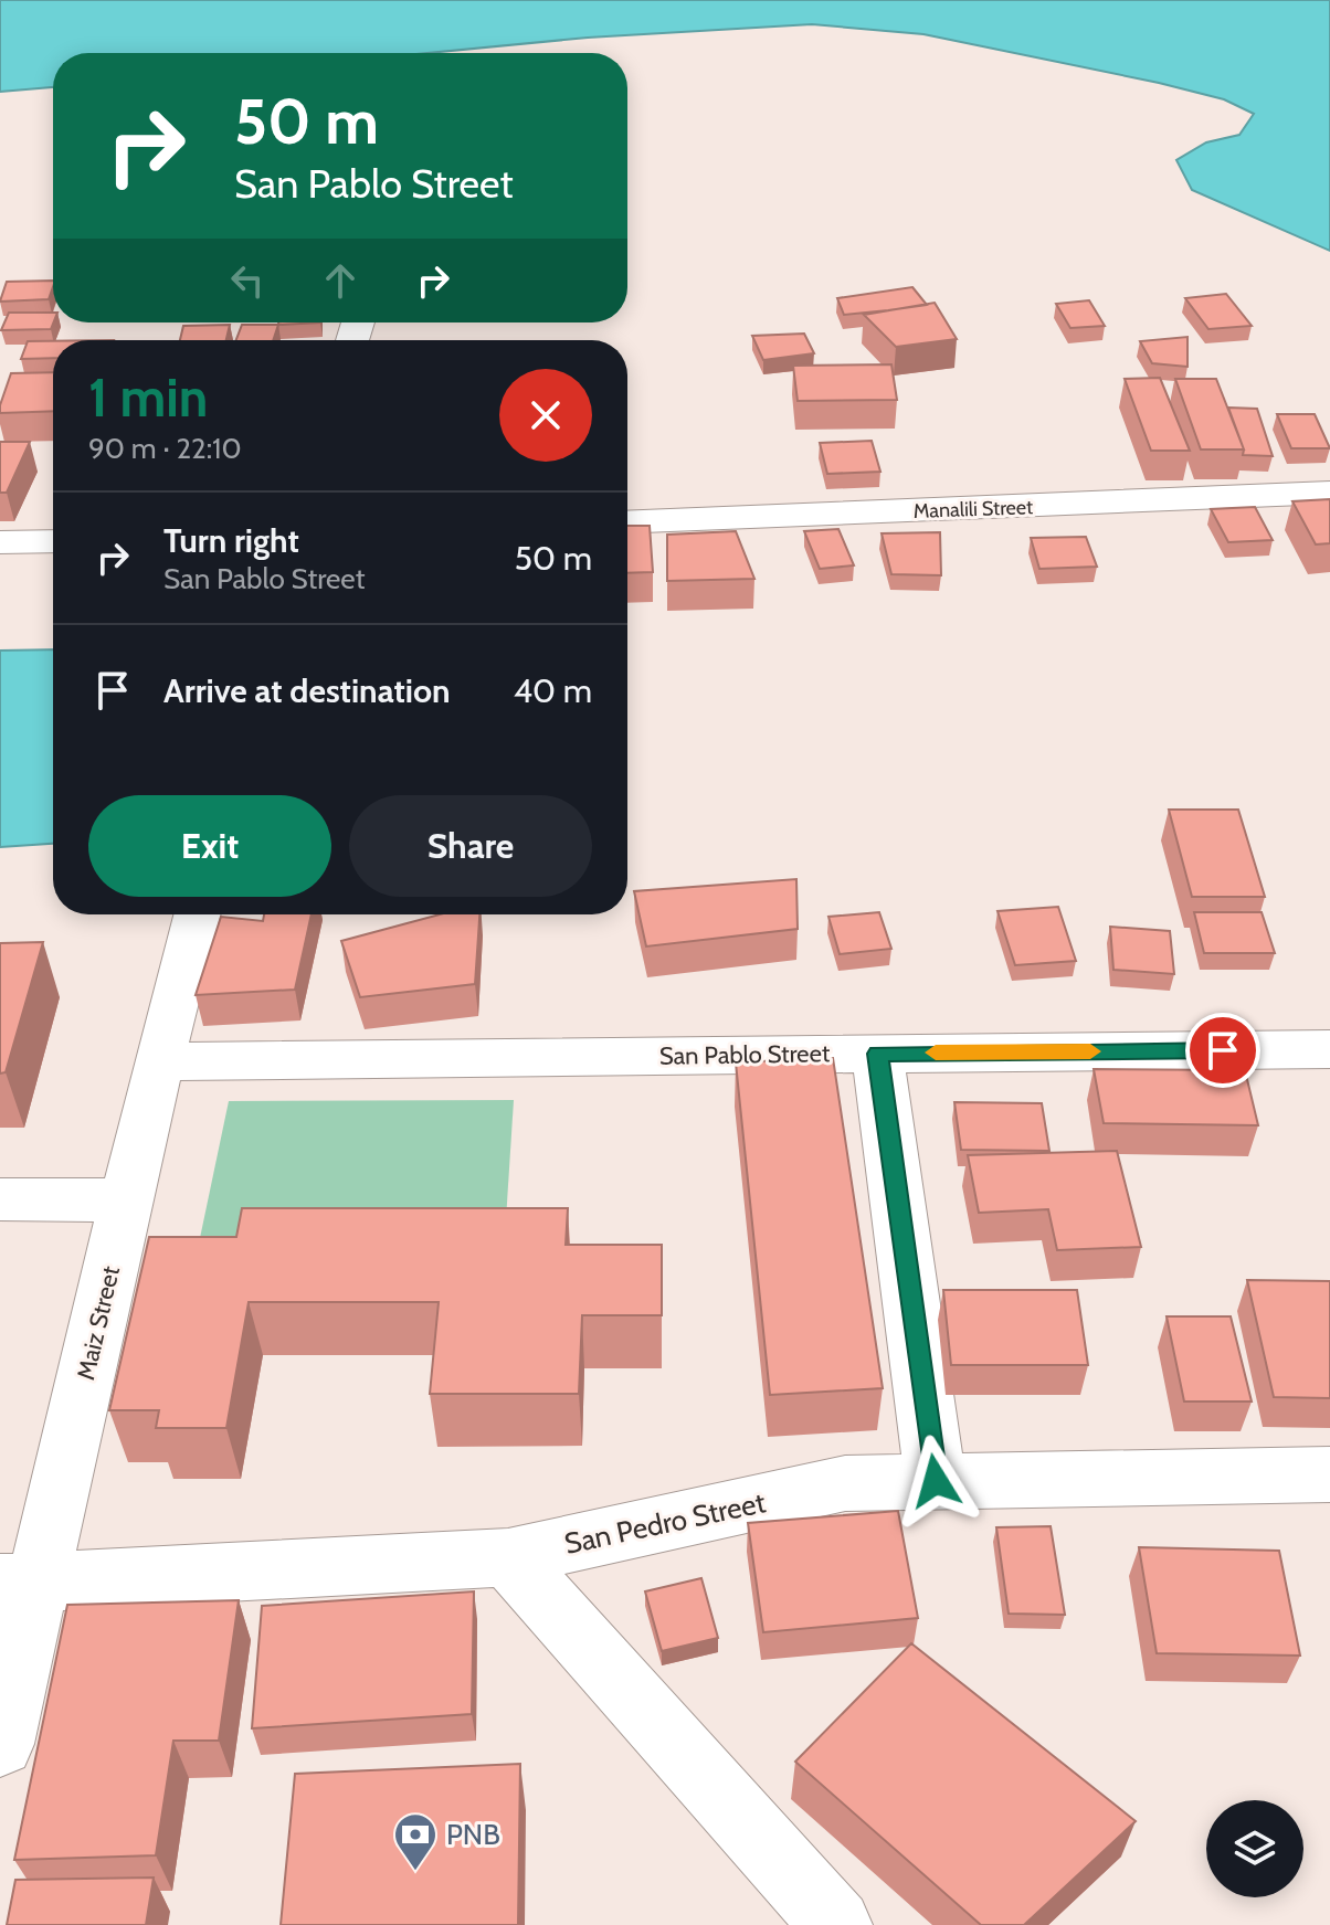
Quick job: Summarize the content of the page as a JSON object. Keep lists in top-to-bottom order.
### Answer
{
  "streets": {
    "street": [
      "Manalili Street",
      "San Pablo Street",
      "Maiz Street",
      "San Pedro Street"
    ]
  },
  "crossings": [
    ["San Pablo Street", "Maiz Street"],
    ["Maiz Street", "San Pedro Street"]
  ],
  "places": {
    "bank": ["PNB"]
  },
  "page": {
    "turn": ["50 m", "San Pablo Street"],
    "heading": ["1 min", "90 m · 22:10"],
    "list": [
      {
        "name": "Turn right",
        "note": "San Pablo Street",
        "value": "50 m"
      },
      {
        "name": "Arrive at destination",
        "value": "40 m"
      }
    ],
    "buttons": ["Exit", "Share"]
  }
}
